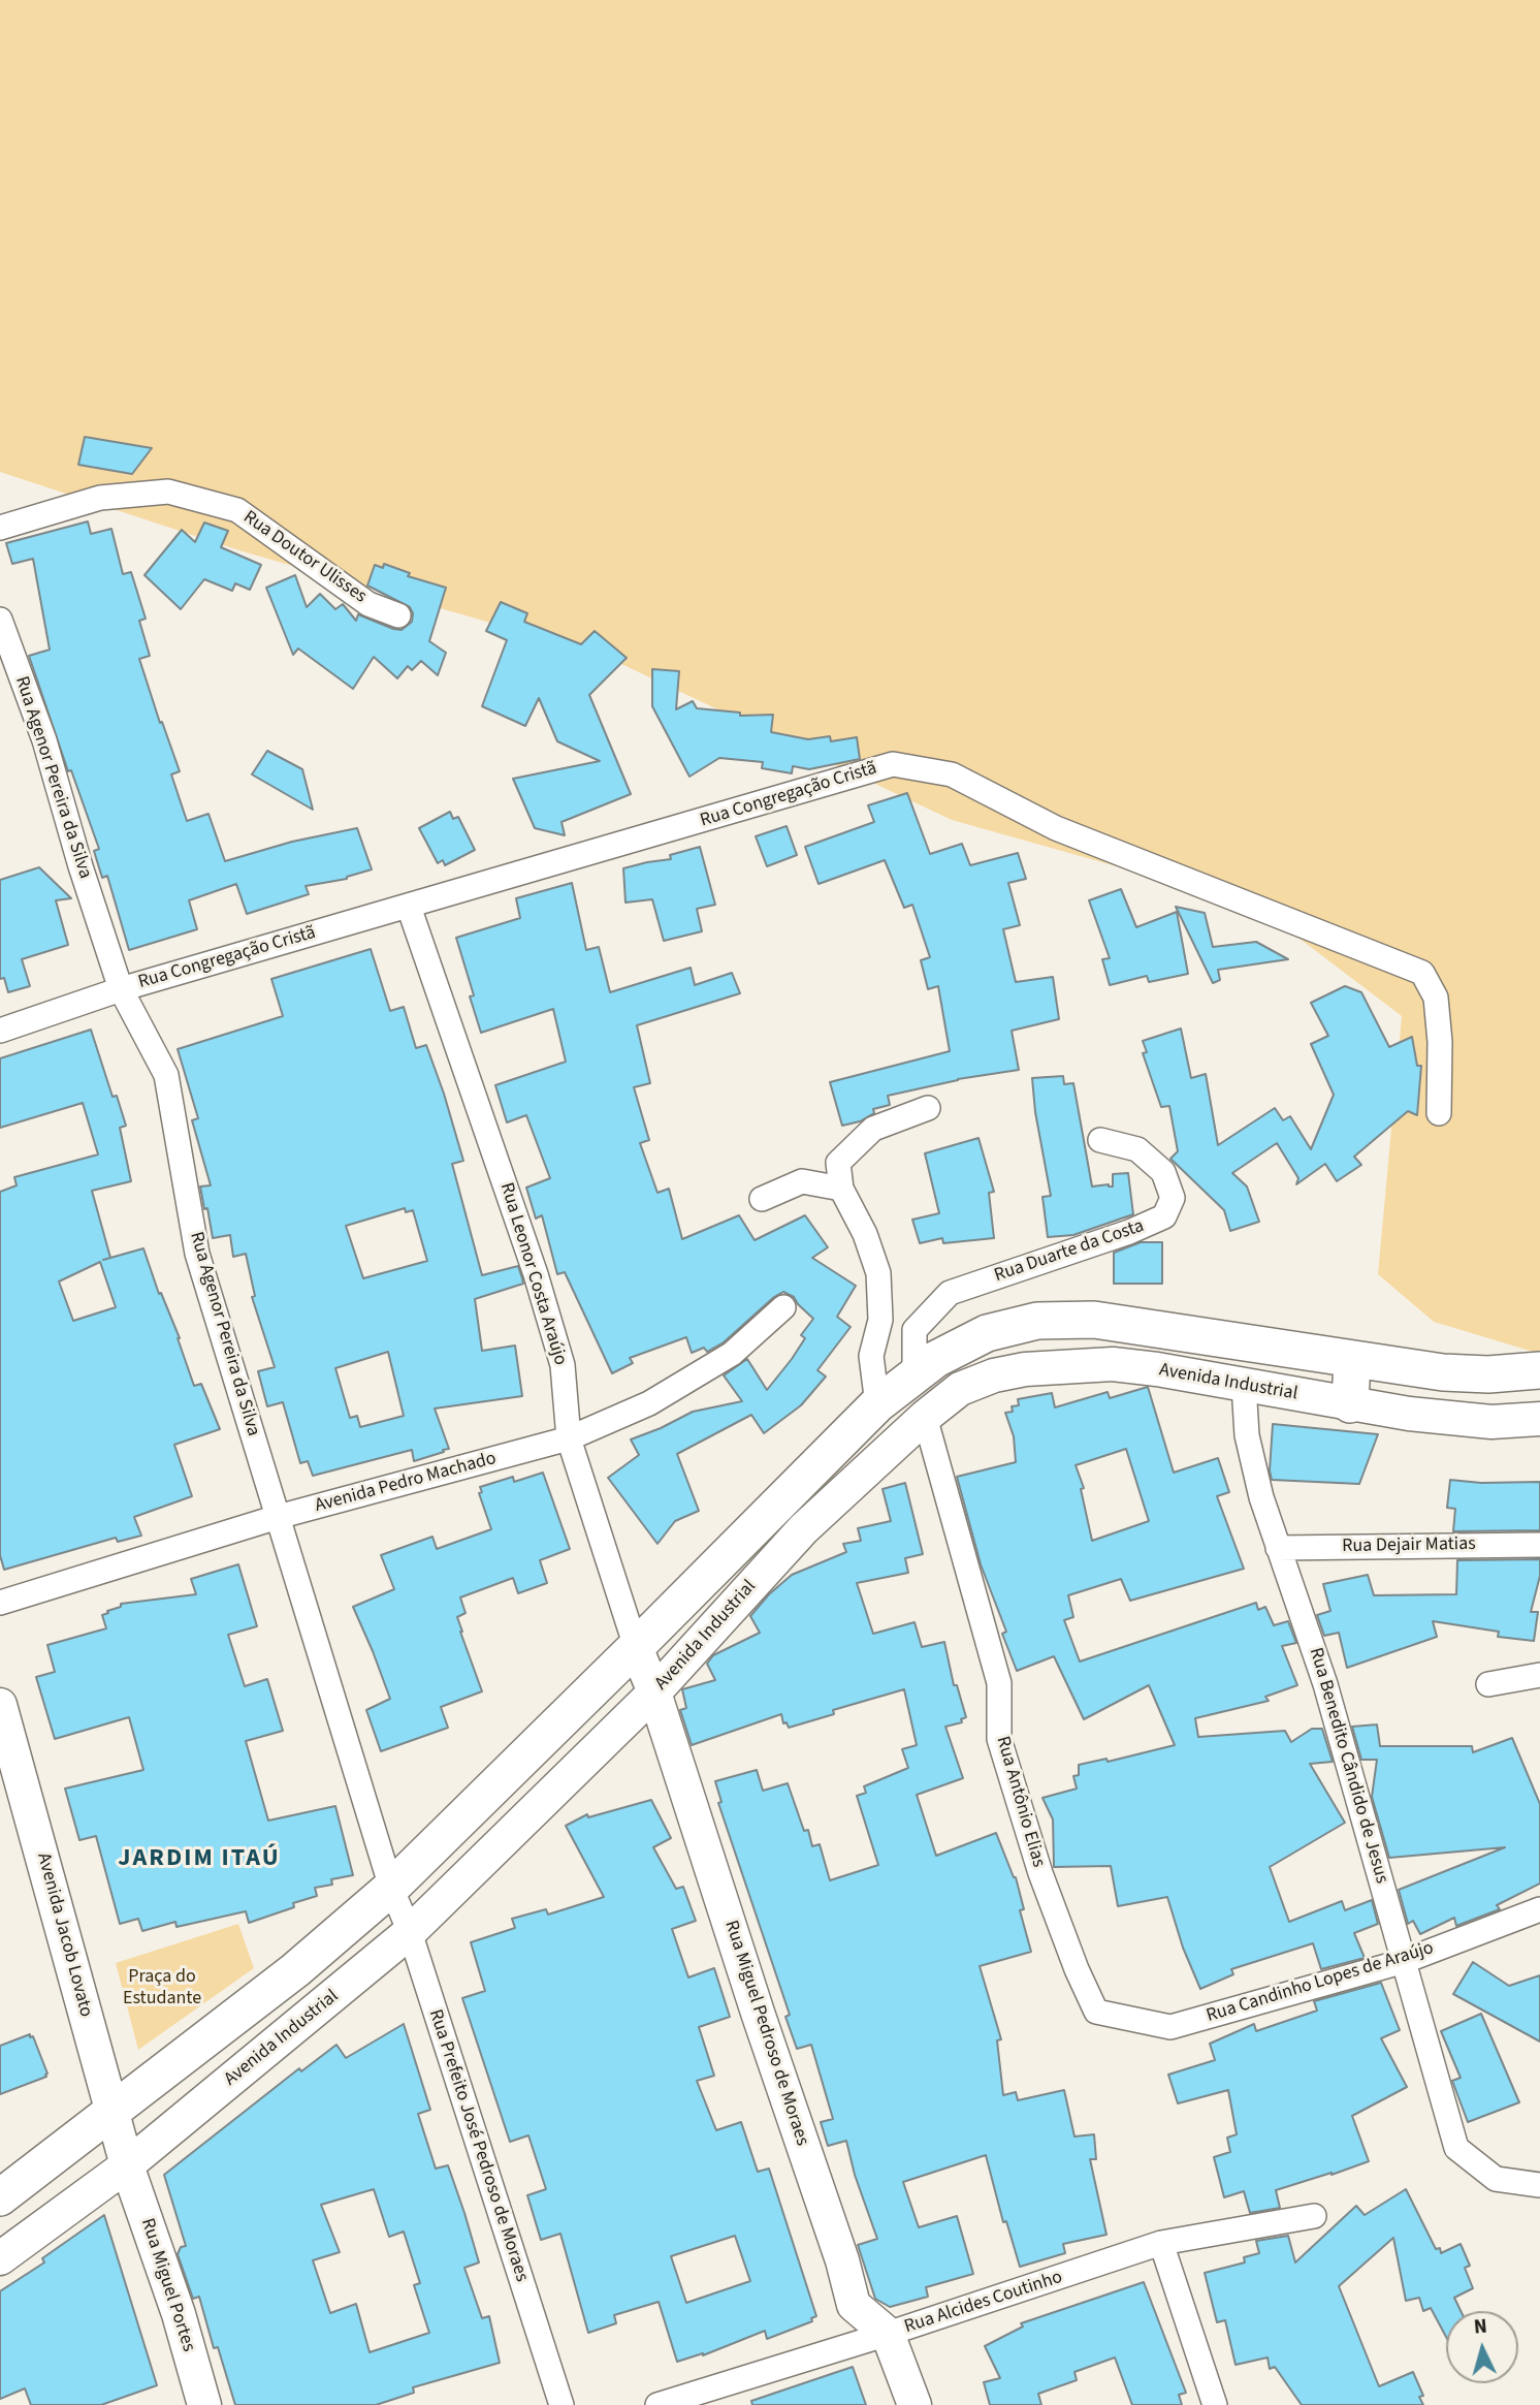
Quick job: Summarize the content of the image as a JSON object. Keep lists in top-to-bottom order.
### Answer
{
  "streets": {
    "main road": ["Avenida Industrial"],
    "street": [
      "Rua Doutor Ulisses",
      "Rua Agenor Pereira da Silva",
      "Rua Congregação Cristã",
      "Rua Duarte da Costa",
      "Rua Leonor Costa Araújo",
      "Avenida Pedro Machado",
      "Rua Dejair Matias",
      "Rua Benedito Cândido de Jesus",
      "Rua Antônio Elias",
      "Avenida Jacob Lovato",
      "Rua Candinho Lopes de Araújo",
      "Rua Miguel Pedroso de Moraes",
      "Rua Prefeito José Pedroso de Moraes",
      "Rua Miguel Portes",
      "Rua Alcides Coutinho"
    ]
  },
  "crossings": [
    ["Rua Agenor Pereira da Silva", "Rua Congregação Cristã"],
    ["Rua Agenor Pereira da Silva", "Avenida Industrial"],
    ["Rua Agenor Pereira da Silva", "Avenida Pedro Machado"],
    ["Rua Agenor Pereira da Silva", "Rua Prefeito José Pedroso de Moraes"],
    ["Rua Congregação Cristã", "Rua Leonor Costa Araújo"],
    ["Rua Duarte da Costa", "Avenida Industrial"],
    ["Rua Leonor Costa Araújo", "Avenida Industrial"],
    ["Rua Leonor Costa Araújo", "Avenida Pedro Machado"],
    ["Rua Leonor Costa Araújo", "Rua Miguel Pedroso de Moraes"],
    ["Avenida Industrial", "Rua Benedito Cândido de Jesus"],
    ["Avenida Industrial", "Rua Antônio Elias"],
    ["Avenida Industrial", "Avenida Jacob Lovato"],
    ["Avenida Industrial", "Rua Miguel Pedroso de Moraes"],
    ["Avenida Industrial", "Rua Prefeito José Pedroso de Moraes"],
    ["Avenida Industrial", "Rua Miguel Portes"],
    ["Rua Dejair Matias", "Rua Benedito Cândido de Jesus"],
    ["Rua Benedito Cândido de Jesus", "Rua Candinho Lopes de Araújo"],
    ["Rua Antônio Elias", "Rua Candinho Lopes de Araújo"],
    ["Avenida Jacob Lovato", "Rua Miguel Portes"],
    ["Rua Miguel Pedroso de Moraes", "Rua Alcides Coutinho"]
  ],
  "districts": ["JARDIM ITAÚ"],
  "parks": ["Praça do Estudante"],
  "north": "top"
}
